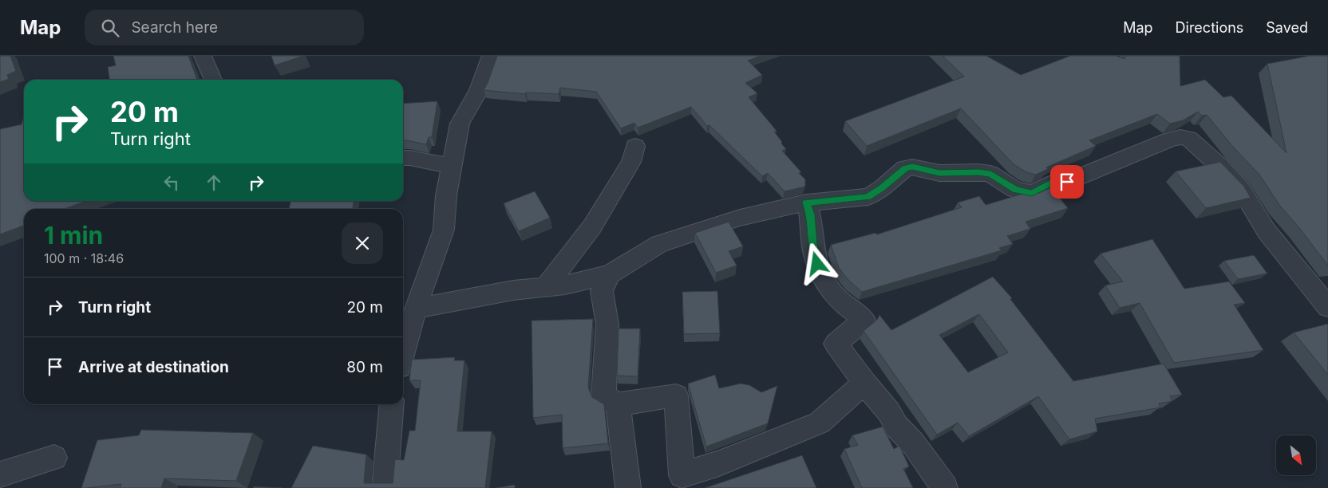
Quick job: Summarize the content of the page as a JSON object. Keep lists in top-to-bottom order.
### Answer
{
  "north": "bottom right",
  "page": {
    "header": "Map",
    "search": "Search here",
    "nav": ["Map", "Directions", "Saved"],
    "turn": ["20 m", "Turn right"],
    "heading": ["1 min", "100 m · 18:46"],
    "list": [
      {
        "name": "Turn right",
        "value": "20 m"
      },
      {
        "name": "Arrive at destination",
        "value": "80 m"
      }
    ]
  }
}
